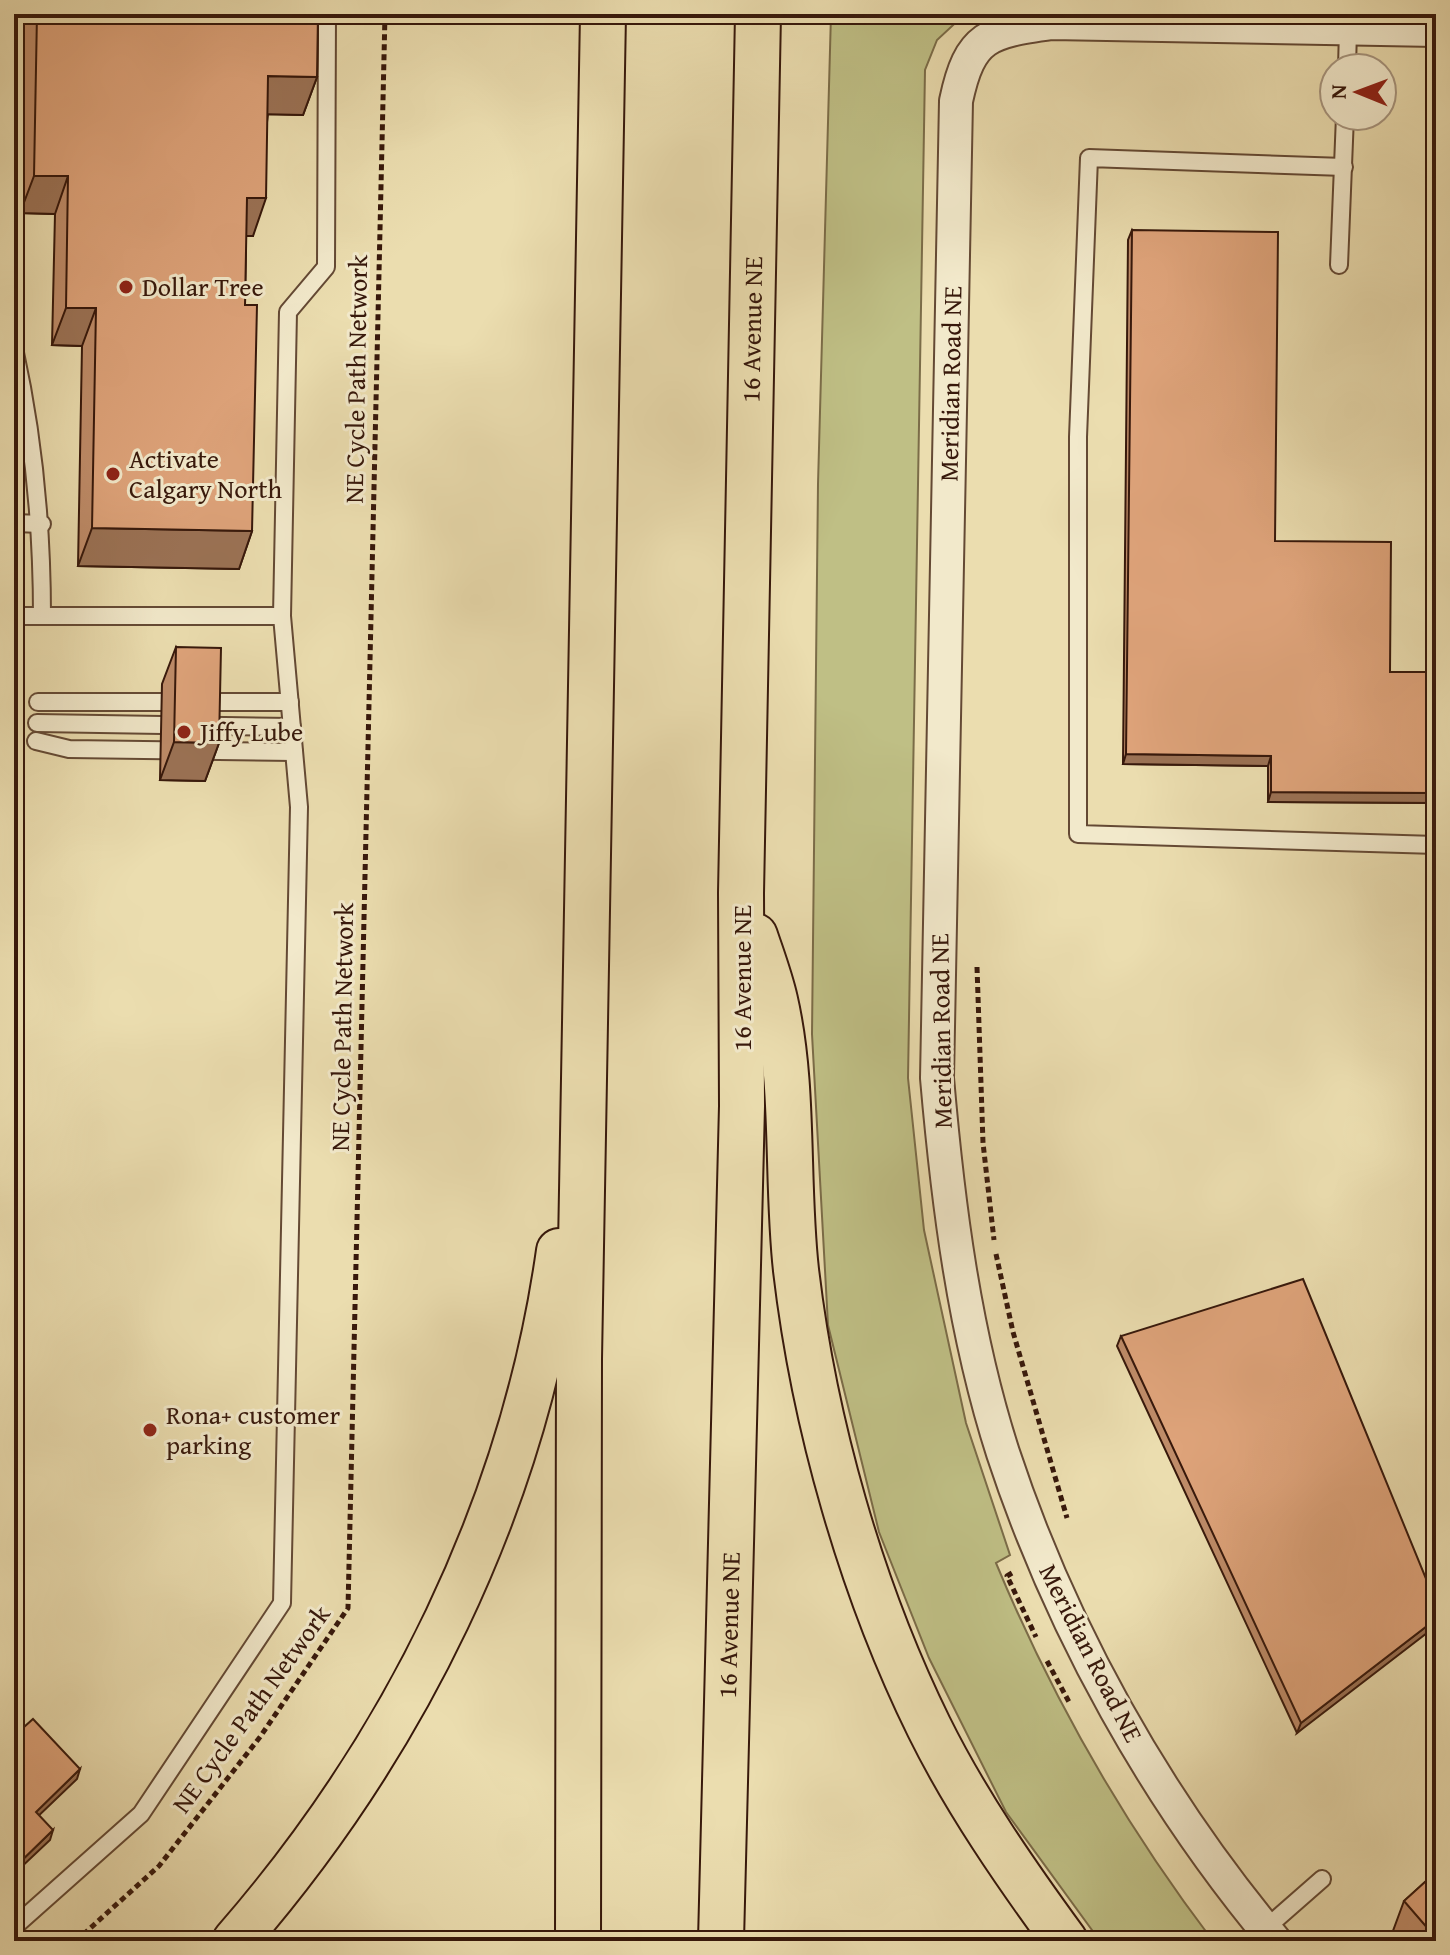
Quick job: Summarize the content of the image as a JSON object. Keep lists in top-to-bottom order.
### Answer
{
  "streets": {
    "highway": ["16 Avenue NE"],
    "street": ["Meridian Road NE"],
    "path": ["NE Cycle Path Network"]
  },
  "places": [
    "Dollar Tree",
    "Activate Calgary North",
    "Jiffy Lube",
    "Rona+ customer parking"
  ],
  "north": "left"
}
